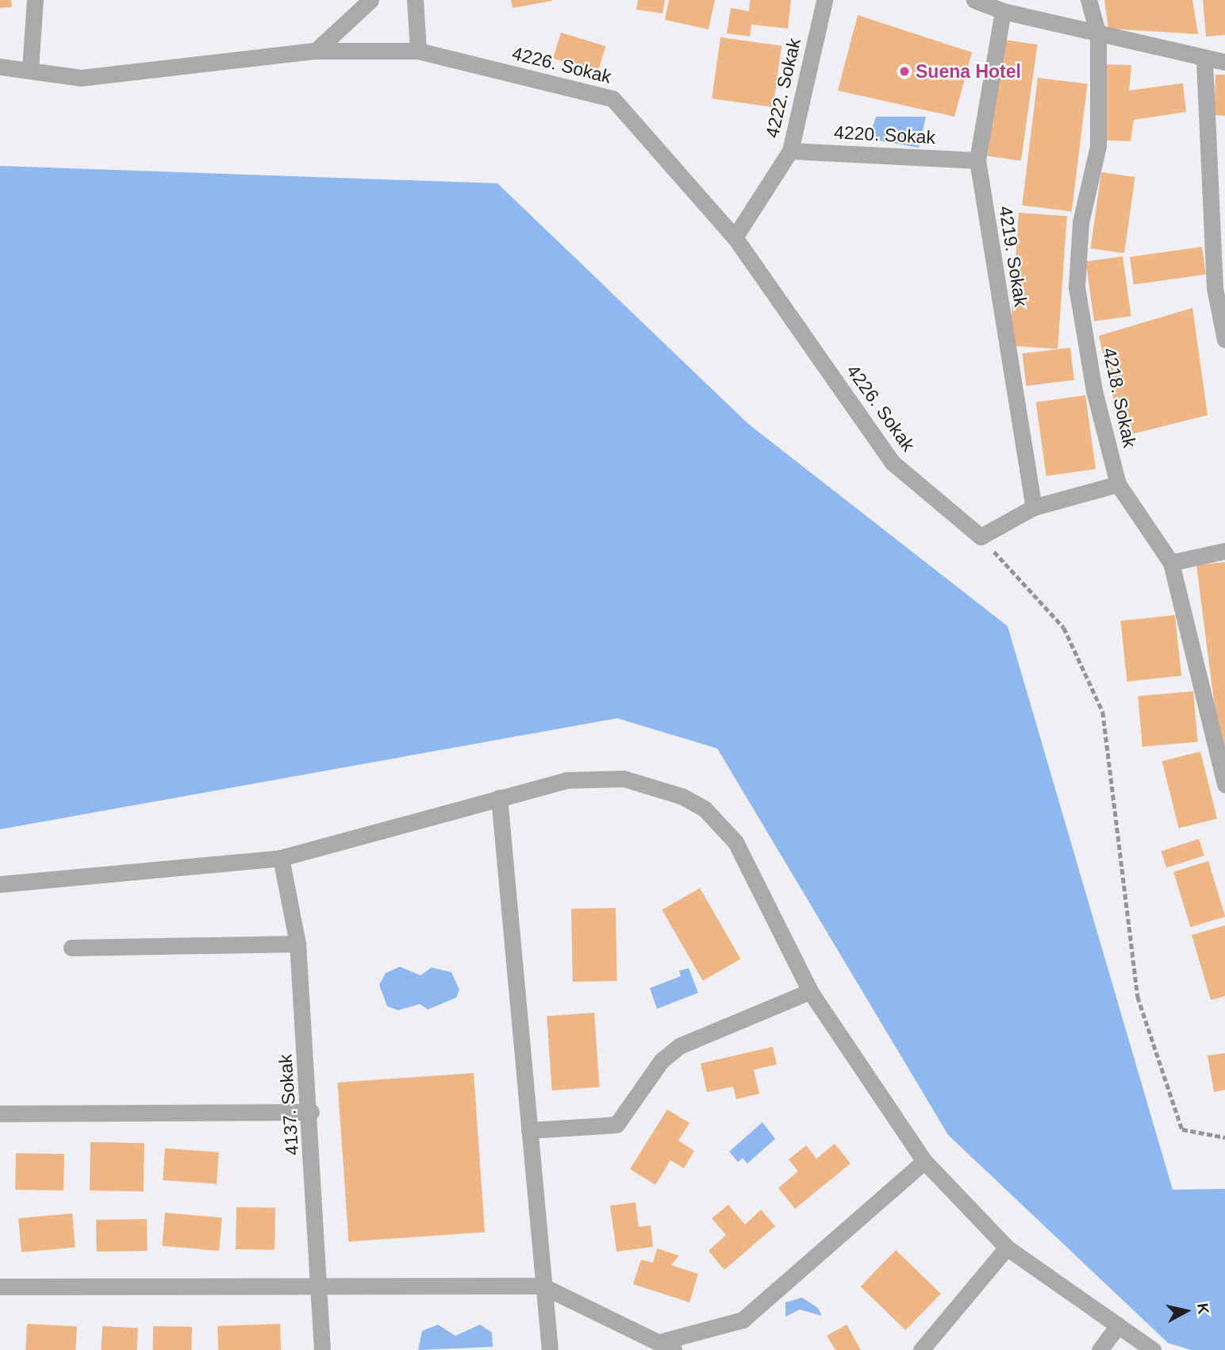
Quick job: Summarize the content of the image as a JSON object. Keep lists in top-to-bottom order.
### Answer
{
  "streets": {
    "street": [
      "4226. Sokak",
      "4222. Sokak",
      "4220. Sokak",
      "4219. Sokak",
      "4218. Sokak",
      "4137. Sokak"
    ]
  },
  "crossings": [
    ["4226. Sokak", "4222. Sokak"],
    ["4222. Sokak", "4220. Sokak"],
    ["4220. Sokak", "4219. Sokak"]
  ],
  "places": ["Suena Hotel"],
  "north": "right"
}
